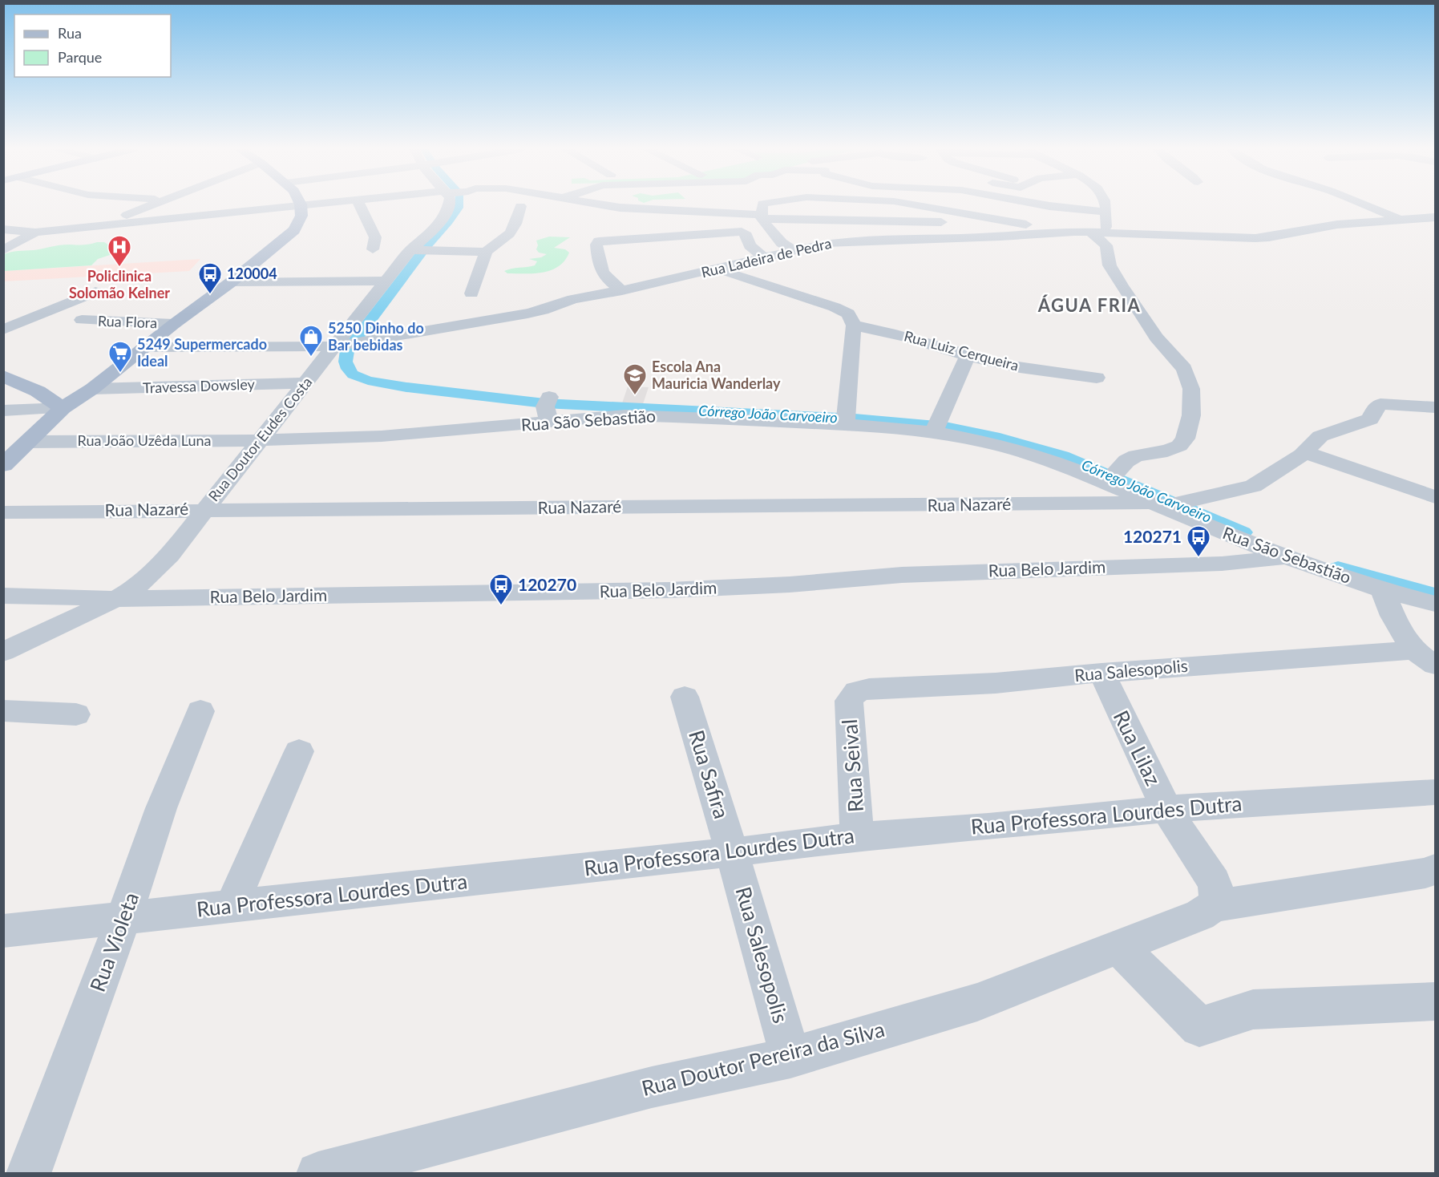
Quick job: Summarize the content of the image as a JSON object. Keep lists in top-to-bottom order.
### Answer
{
  "streets": {
    "street": [
      "Rua Ladeira de Pedra",
      "Rua Flora",
      "Rua Luiz Cerqueira",
      "Travessa Dowsley",
      "Rua São Sebastião",
      "Rua Doutor Eudes Costa",
      "Rua João Uzêda Luna",
      "Rua Nazaré",
      "Rua Belo Jardim",
      "Rua Salesopolis",
      "Rua Lilaz",
      "Rua Seival",
      "Rua Safira",
      "Rua Professora Lourdes Dutra",
      "Rua Violeta",
      "Rua Doutor Pereira da Silva"
    ]
  },
  "crossings": [
    ["Rua Ladeira de Pedra", "Rua Doutor Eudes Costa"],
    ["Travessa Dowsley", "Rua Doutor Eudes Costa"],
    ["Rua São Sebastião", "Rua Doutor Eudes Costa"],
    ["Rua São Sebastião", "Rua João Uzêda Luna"],
    ["Rua São Sebastião", "Rua Nazaré"],
    ["Rua São Sebastião", "Rua Belo Jardim"],
    ["Rua Doutor Eudes Costa", "Rua João Uzêda Luna"],
    ["Rua Doutor Eudes Costa", "Rua Nazaré"],
    ["Rua Doutor Eudes Costa", "Rua Belo Jardim"],
    ["Rua Salesopolis", "Rua Lilaz"],
    ["Rua Salesopolis", "Rua Seival"],
    ["Rua Salesopolis", "Rua Safira"],
    ["Rua Salesopolis", "Rua Professora Lourdes Dutra"],
    ["Rua Salesopolis", "Rua Doutor Pereira da Silva"],
    ["Rua Lilaz", "Rua Professora Lourdes Dutra"],
    ["Rua Lilaz", "Rua Doutor Pereira da Silva"],
    ["Rua Seival", "Rua Professora Lourdes Dutra"],
    ["Rua Safira", "Rua Professora Lourdes Dutra"],
    ["Rua Professora Lourdes Dutra", "Rua Violeta"]
  ],
  "districts": ["ÁGUA FRIA"],
  "water": ["Córrego João Carvoeiro"],
  "places": {
    "hospital": ["Policlinica Solomão Kelner"],
    "bus stop": ["120004", "120271", "120270"],
    "shop": ["5250 Dinho do Bar bebidas"],
    "supermarket": ["5249 Supermercado Ideal"],
    "school or university": ["Escola Ana Mauricia Wanderlay"]
  },
  "legend": ["Rua", "Parque"]
}
